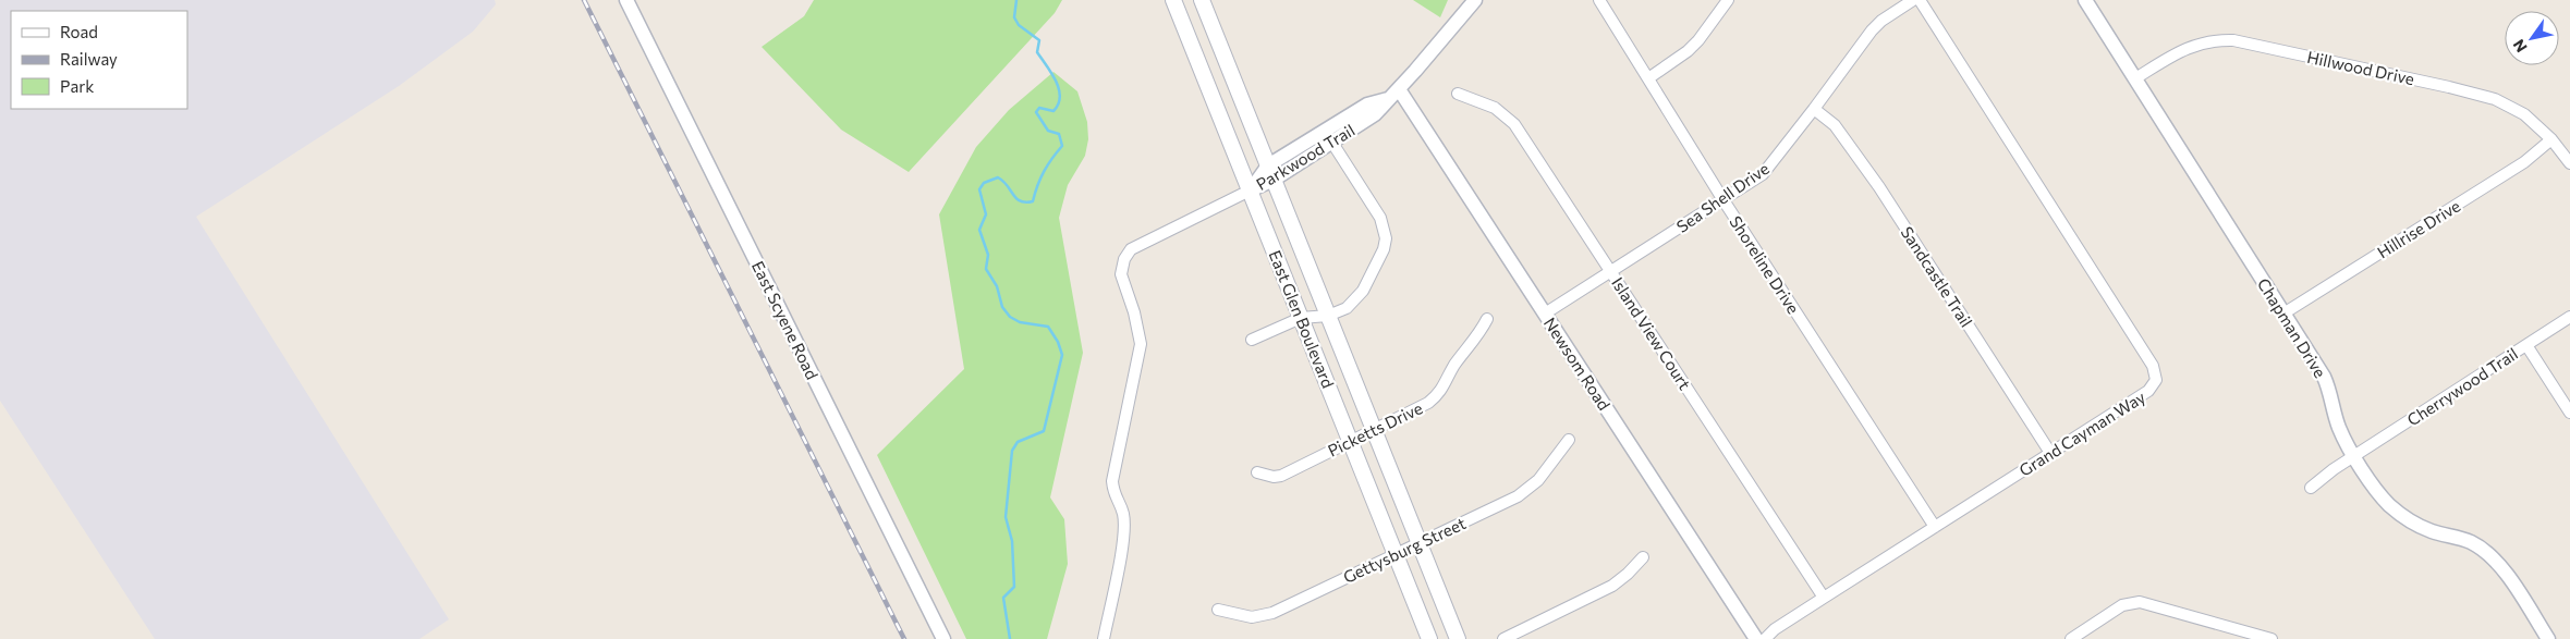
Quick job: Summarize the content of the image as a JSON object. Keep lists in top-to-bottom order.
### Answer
{
  "streets": {
    "main road": ["East Glen Boulevard"],
    "street": [
      "Hillwood Drive",
      "Parkwood Trail",
      "Sea Shell Drive",
      "Hillrise Drive",
      "Shoreline Drive",
      "Sandcastle Trail",
      "East Scyene Road",
      "Chapman Drive",
      "Island View Court",
      "Newsom Road",
      "Cherrywood Trail",
      "Picketts Drive",
      "Grand Cayman Way",
      "Gettysburg Street"
    ]
  },
  "crossings": [
    ["Hillwood Drive", "Hillrise Drive"],
    ["Hillwood Drive", "Chapman Drive"],
    ["Parkwood Trail", "East Glen Boulevard"],
    ["Parkwood Trail", "Newsom Road"],
    ["Sea Shell Drive", "Shoreline Drive"],
    ["Sea Shell Drive", "Sandcastle Trail"],
    ["Sea Shell Drive", "Island View Court"],
    ["Sea Shell Drive", "Newsom Road"],
    ["Hillrise Drive", "Chapman Drive"],
    ["Shoreline Drive", "Grand Cayman Way"],
    ["Sandcastle Trail", "Grand Cayman Way"],
    ["East Glen Boulevard", "Picketts Drive"],
    ["East Glen Boulevard", "Gettysburg Street"],
    ["Chapman Drive", "Cherrywood Trail"],
    ["Island View Court", "Grand Cayman Way"]
  ],
  "legend": ["Road", "Railway", "Park"],
  "north": "bottom left"
}
